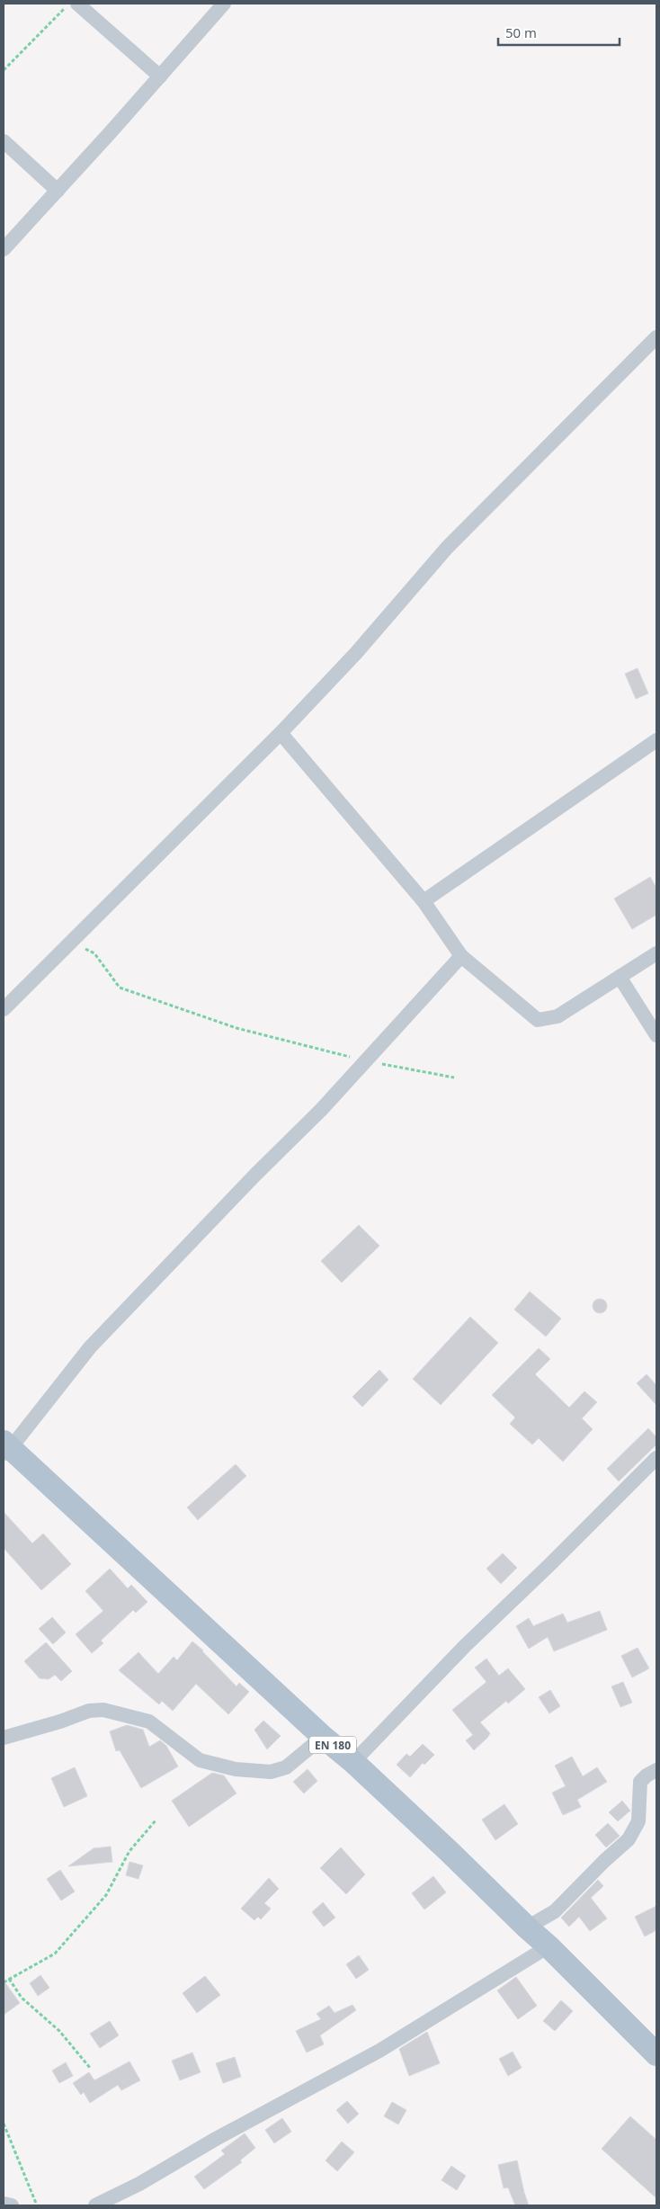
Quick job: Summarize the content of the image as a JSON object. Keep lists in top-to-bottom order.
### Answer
{
  "streets": {
    "main road": ["EN 180"]
  },
  "scale_bar": "50 m"
}
